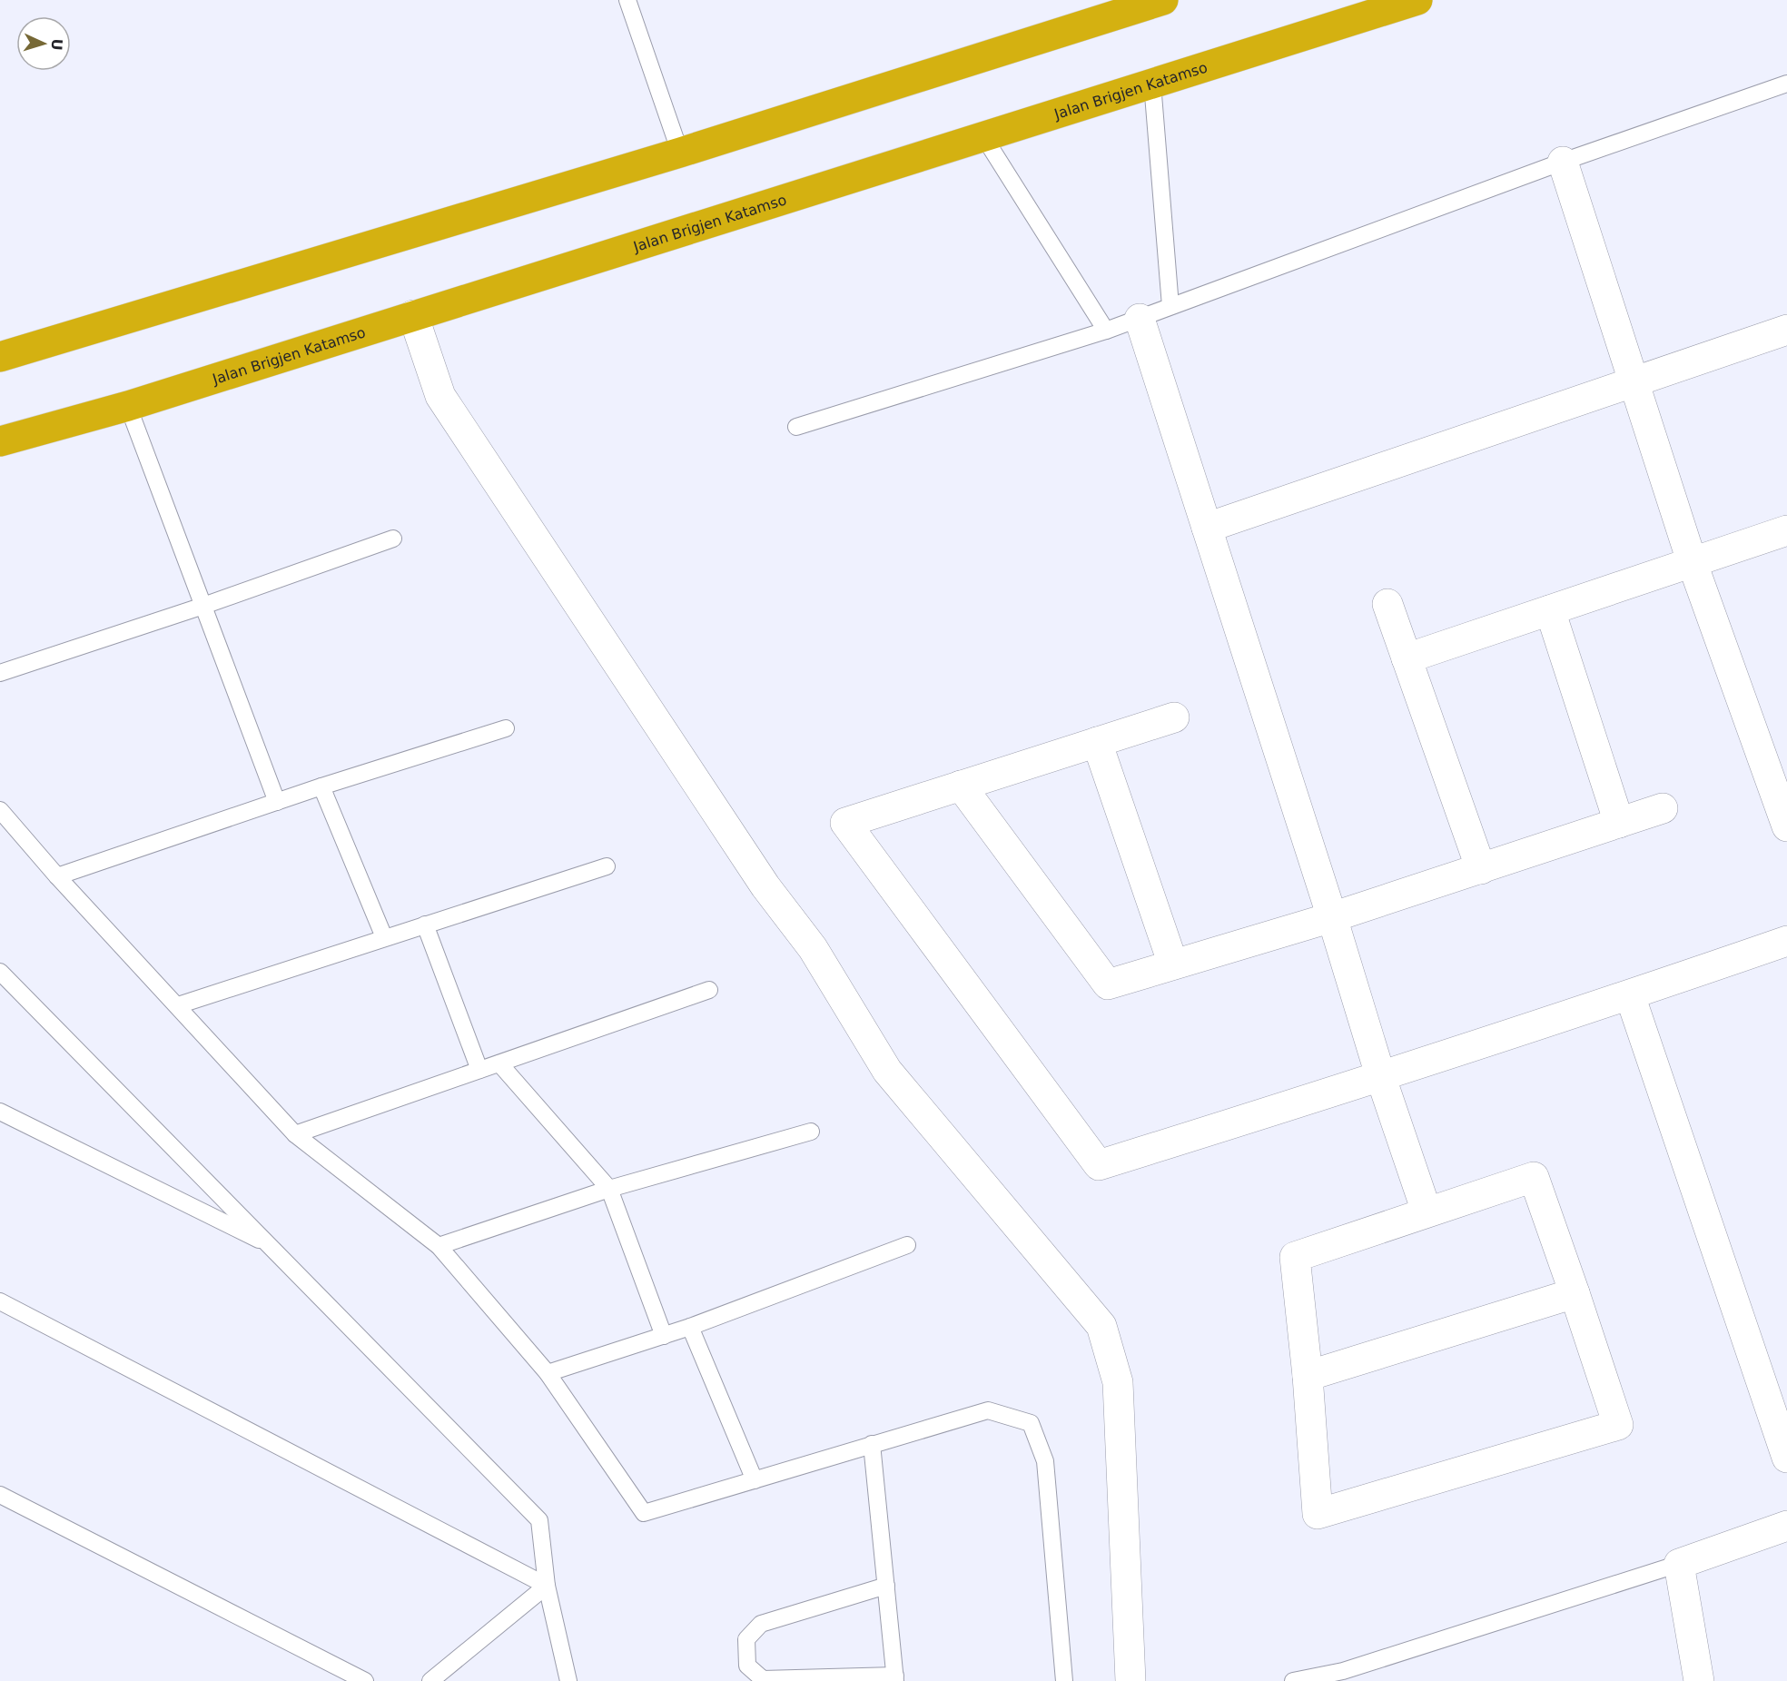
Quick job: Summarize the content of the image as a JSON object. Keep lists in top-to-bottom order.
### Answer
{
  "streets": {
    "highway": ["Jalan Brigjen Katamso"]
  },
  "north": "right"
}
